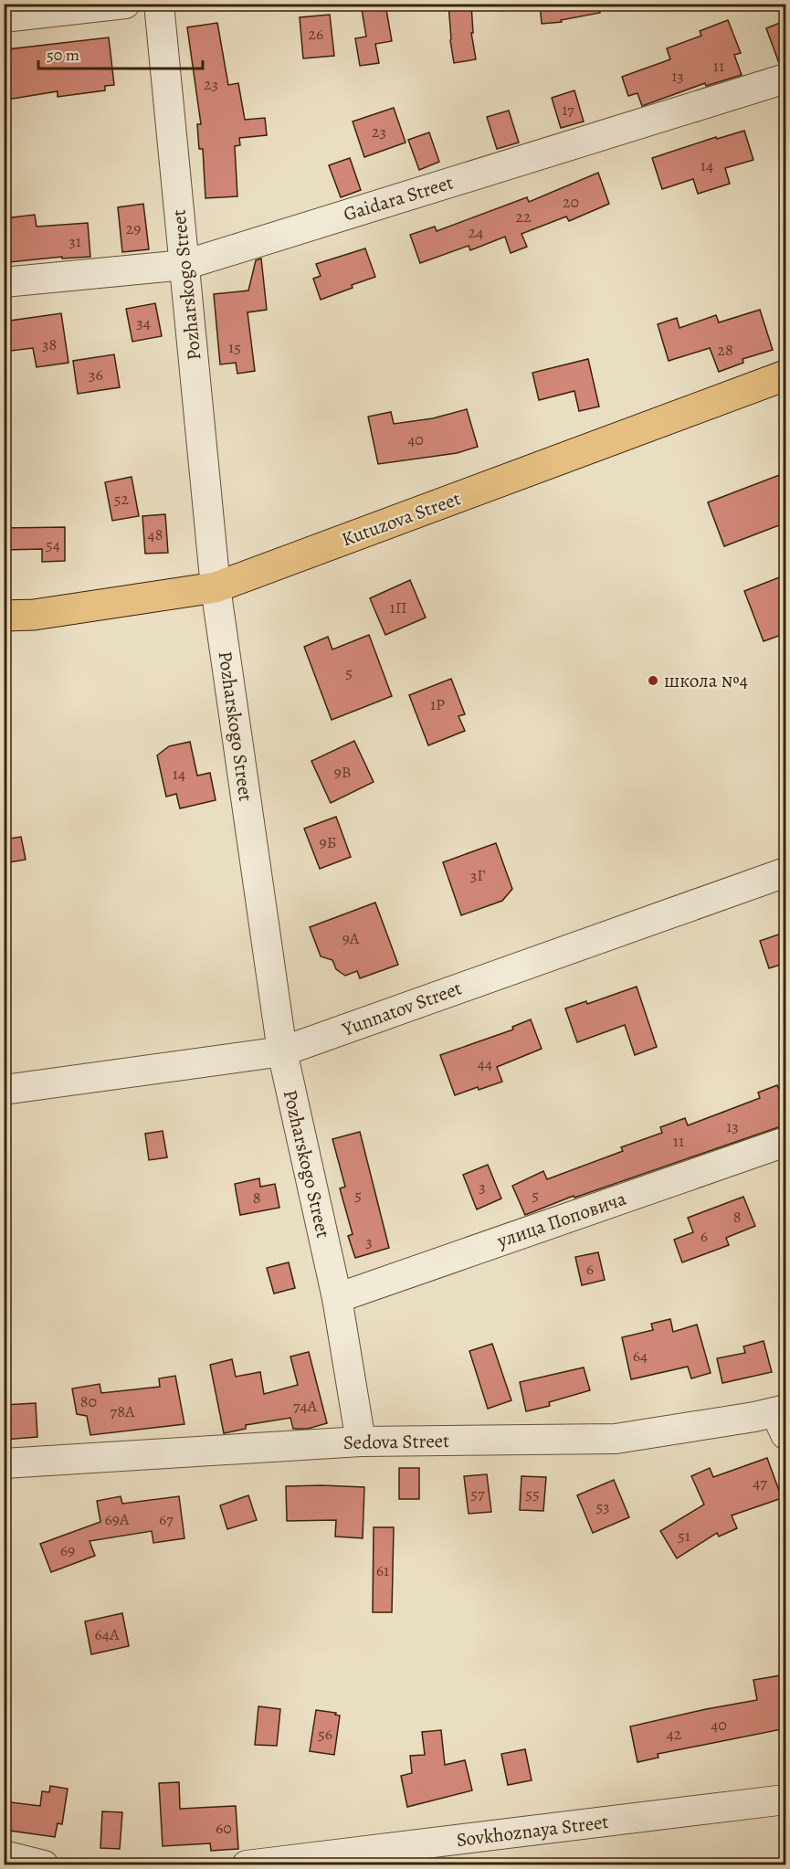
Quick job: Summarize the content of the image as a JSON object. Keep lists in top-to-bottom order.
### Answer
{
  "streets": {
    "main road": ["Kutuzova Street"],
    "street": [
      "Gaidara Street",
      "Pozharskogo Street",
      "Yunnatov Street",
      "улица Поповича",
      "Sedova Street",
      "Sovkhoznaya Street"
    ]
  },
  "crossings": [
    ["Gaidara Street", "Pozharskogo Street"],
    ["Pozharskogo Street", "Kutuzova Street"],
    ["Pozharskogo Street", "Yunnatov Street"],
    ["Pozharskogo Street", "улица Поповича"],
    ["Pozharskogo Street", "Sedova Street"]
  ],
  "places": ["школа №4"],
  "house_numbers": [
    "26",
    "11",
    "13",
    "23",
    "17",
    "23",
    "14",
    "20",
    "22",
    "29",
    "24",
    "31",
    "34",
    "38",
    "15",
    "28",
    "36",
    "40",
    "52",
    "48",
    "54",
    "1П",
    "5",
    "1Р",
    "9В",
    "14",
    "9Б",
    "3Г",
    "9А",
    "44",
    "13",
    "11",
    "3",
    "5",
    "5",
    "8",
    "8",
    "6",
    "3",
    "6",
    "64",
    "80",
    "74А",
    "78А",
    "47",
    "57",
    "55",
    "53",
    "69А",
    "67",
    "51",
    "69",
    "61",
    "64А",
    "40",
    "56",
    "42",
    "60"
  ],
  "scale_bar": "50 m"
}
